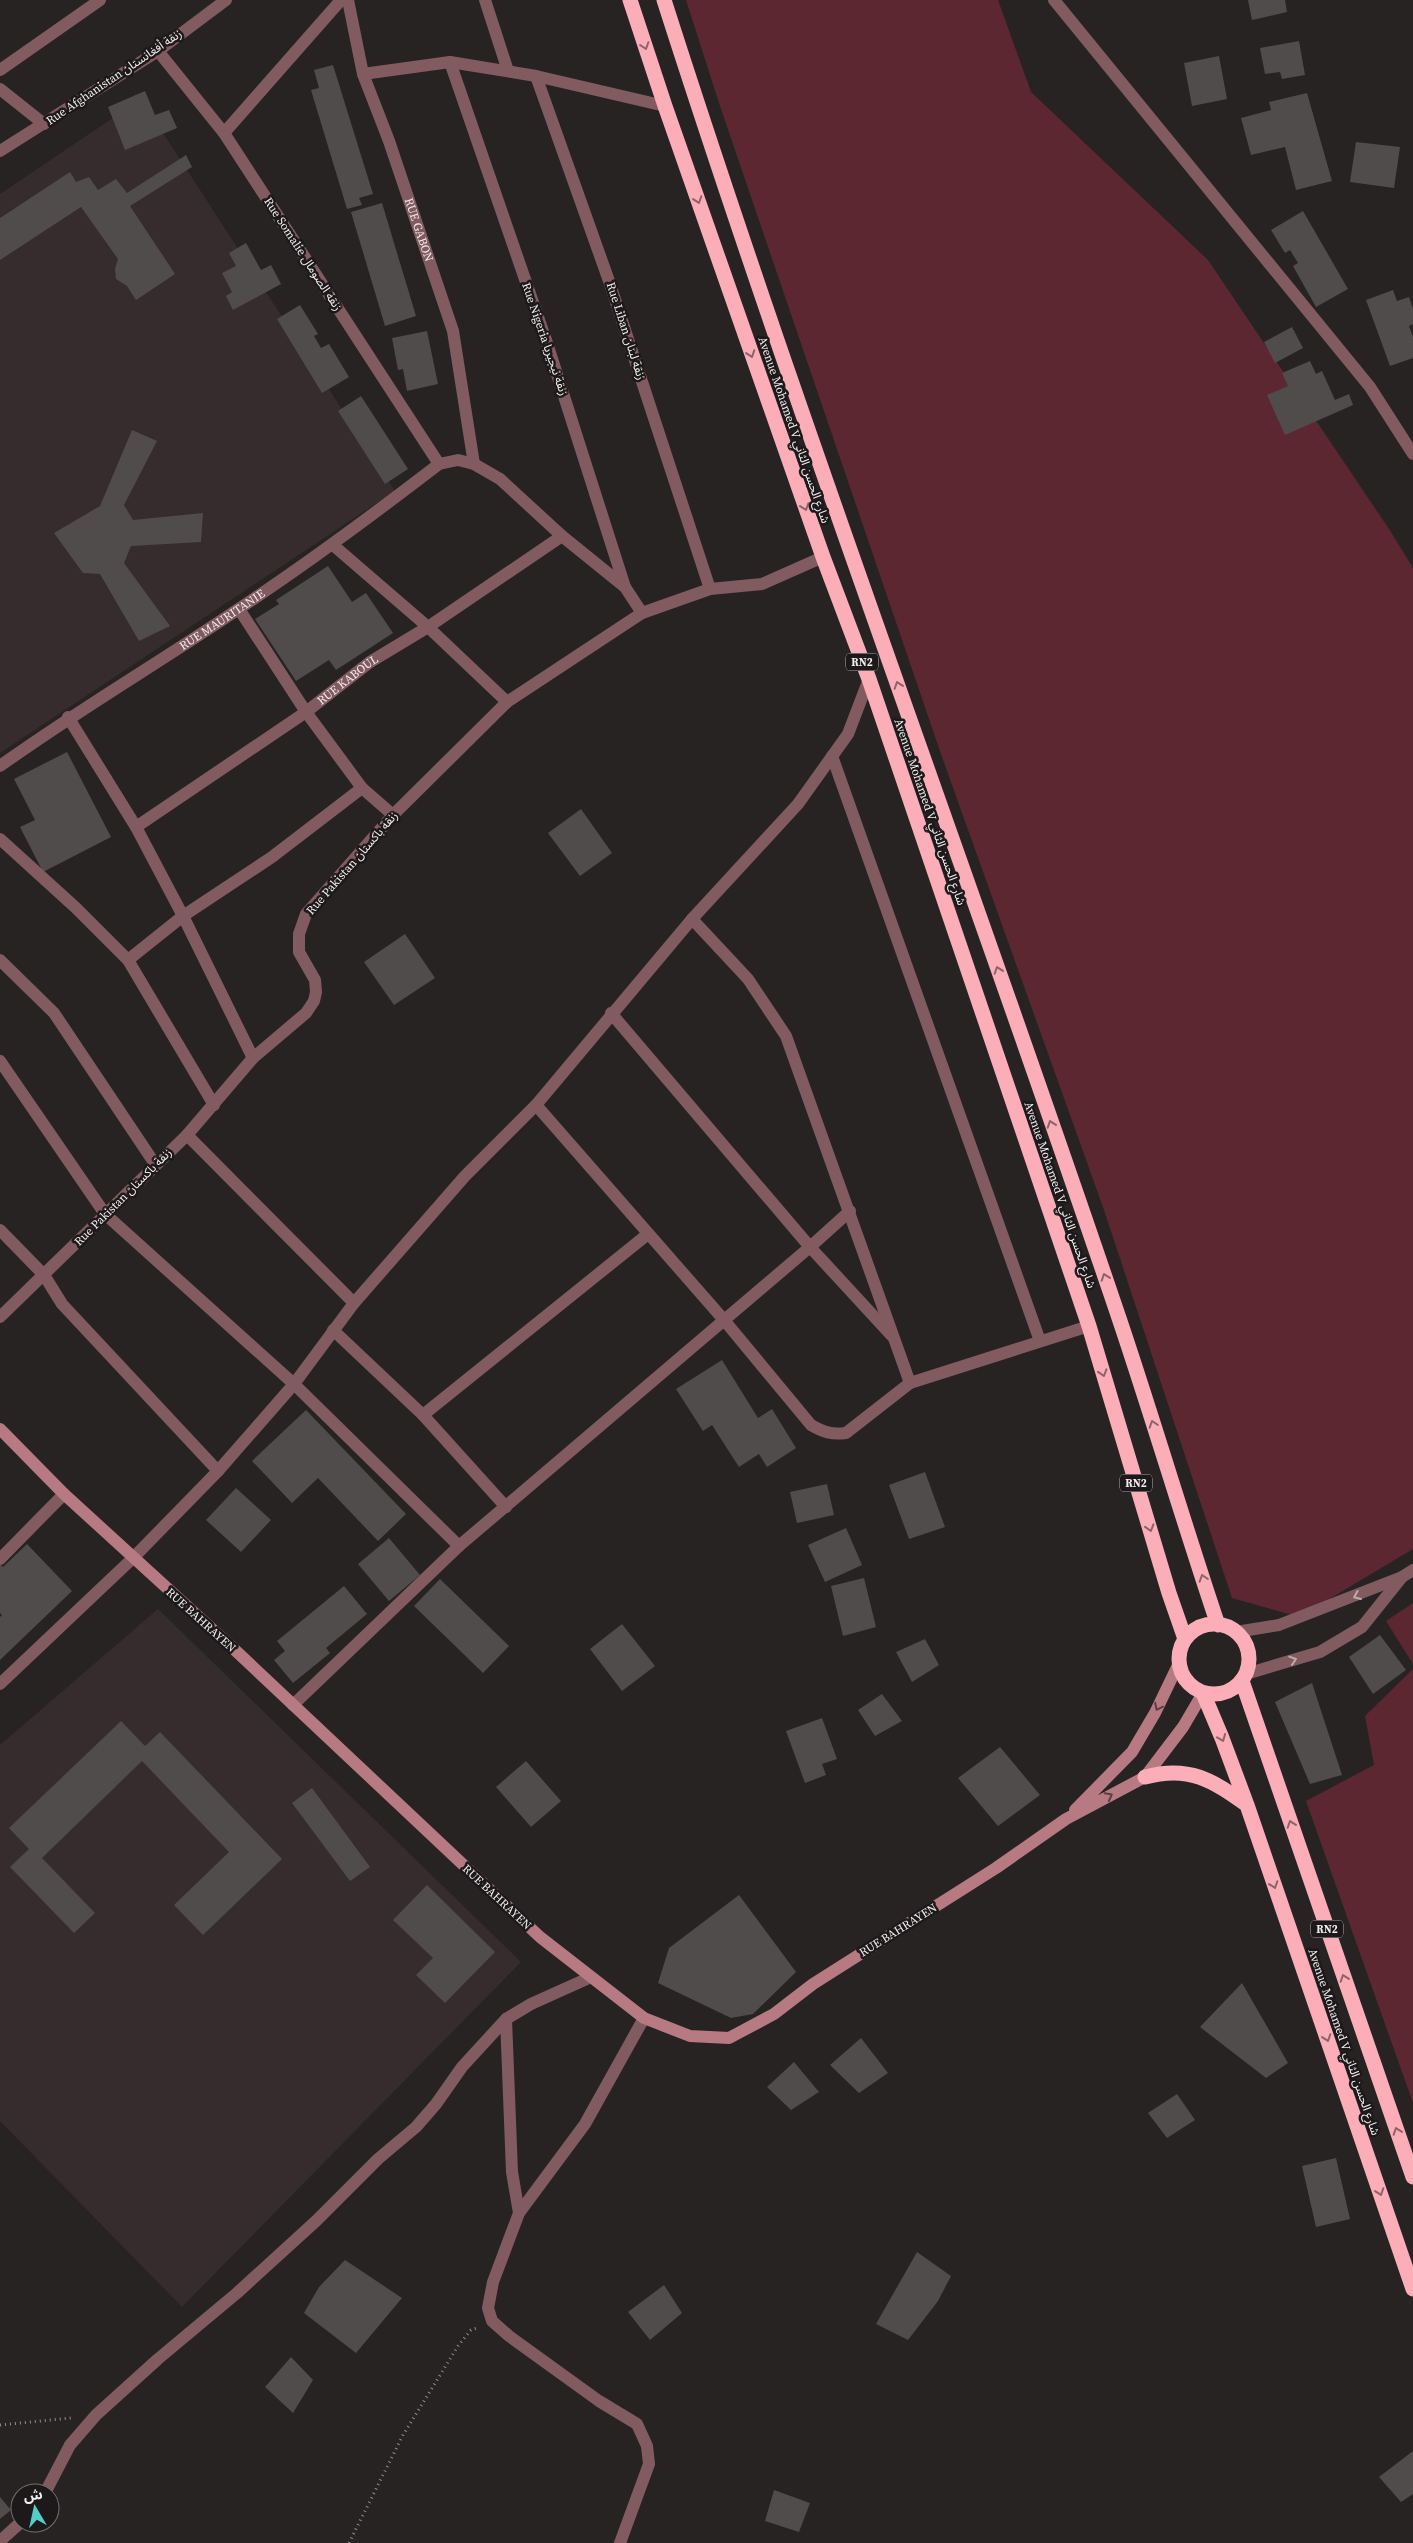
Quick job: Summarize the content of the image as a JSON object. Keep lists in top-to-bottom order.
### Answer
{
  "streets": {
    "highway": ["Avenue Mohamed V شارع الحسن الثاني", "RN2"],
    "street": [
      "Rue Afghanistan زنقة أفغانستان",
      "RUE GABON",
      "Rue Somalie زنقة الصومال",
      "Rue Liban زنقة لبنان",
      "Rue Nigeria زنقة نيجيريا",
      "RUE MAURITANIE",
      "RUE KABOUL",
      "Rue Pakistan زنقة باكستان",
      "RUE BAHRAYEN"
    ]
  },
  "crossings": [
    ["Rue Afghanistan زنقة أفغانستان", "Rue Somalie زنقة الصومال"],
    ["Rue Somalie زنقة الصومال", "RUE MAURITANIE"],
    ["Rue Liban زنقة لبنان", "Rue Pakistan زنقة باكستان"],
    ["Rue Nigeria زنقة نيجيريا", "Rue Pakistan زنقة باكستان"],
    ["Avenue Mohamed V شارع الحسن الثاني", "RN2"],
    ["Avenue Mohamed V شارع الحسن الثاني", "Rue Pakistan زنقة باكستان"],
    ["Avenue Mohamed V شارع الحسن الثاني", "RUE BAHRAYEN"],
    ["RN2", "RUE BAHRAYEN"]
  ],
  "north": "top"
}
